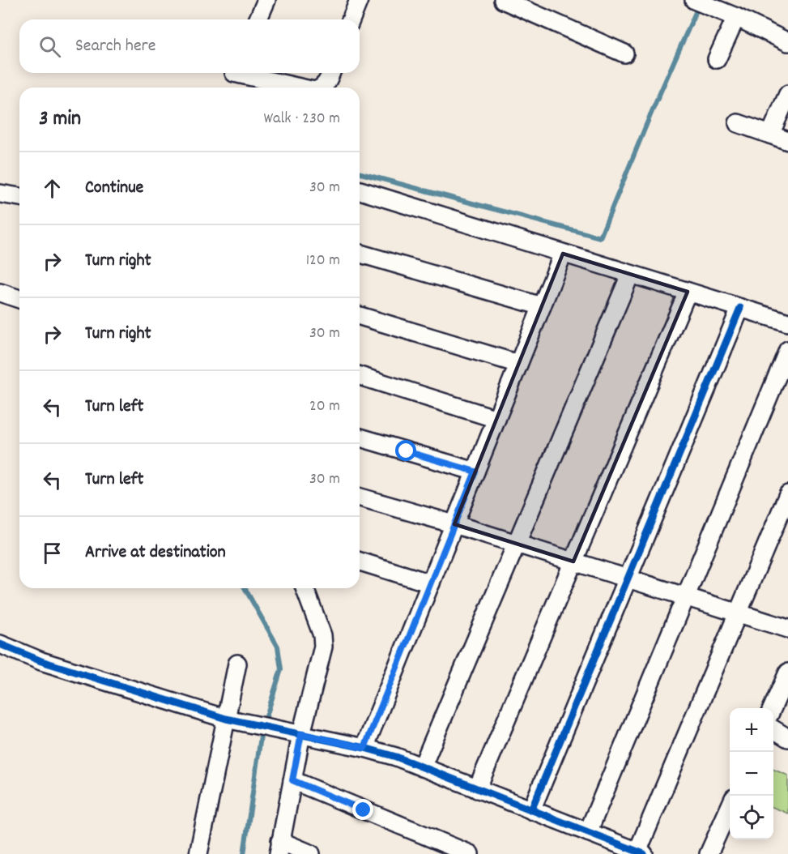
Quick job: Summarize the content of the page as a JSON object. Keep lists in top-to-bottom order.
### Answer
{
  "page": {
    "search": "Search here",
    "heading": ["3 min", "Walk · 230 m"],
    "list": [
      ["Continue", "30 m"],
      ["Turn right", "120 m"],
      ["Turn right", "30 m"],
      ["Turn left", "20 m"],
      ["Turn left", "30 m"],
      "Arrive at destination"
    ],
    "map_buttons": ["+", "−"]
  }
}
